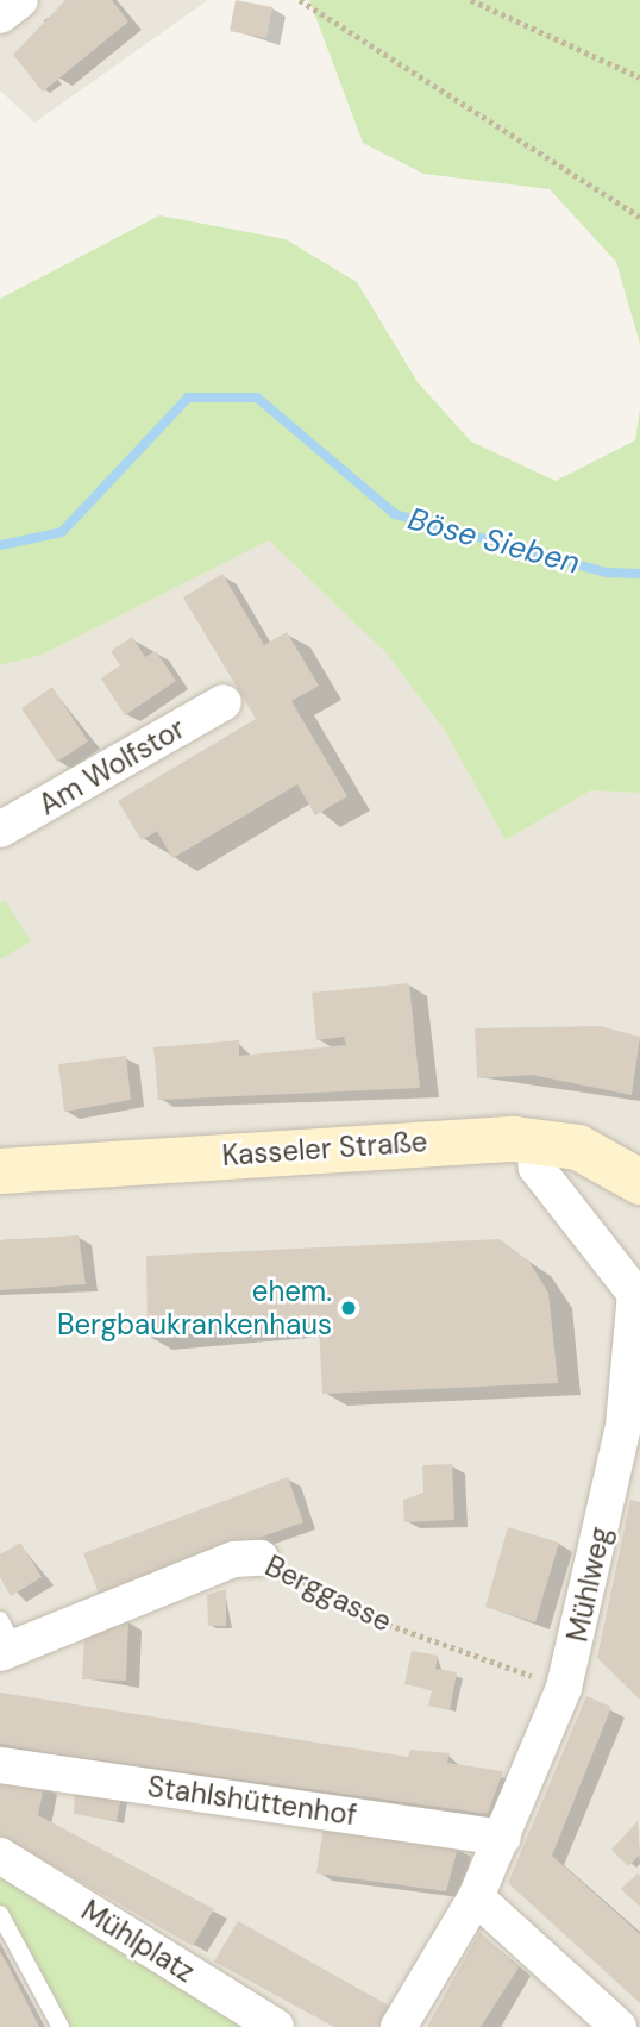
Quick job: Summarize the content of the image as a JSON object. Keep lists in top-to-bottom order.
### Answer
{
  "streets": {
    "main road": ["Kasseler Straße"],
    "street": [
      "Am Wolfstor",
      "Mühlweg",
      "Berggasse",
      "Stahlshüttenhof",
      "Mühlplatz"
    ]
  },
  "crossings": [
    ["Kasseler Straße", "Mühlweg"],
    ["Mühlweg", "Berggasse"],
    ["Mühlweg", "Stahlshüttenhof"]
  ],
  "water": ["Böse Sieben"],
  "places": ["ehem. Bergbaukrankenhaus"]
}
